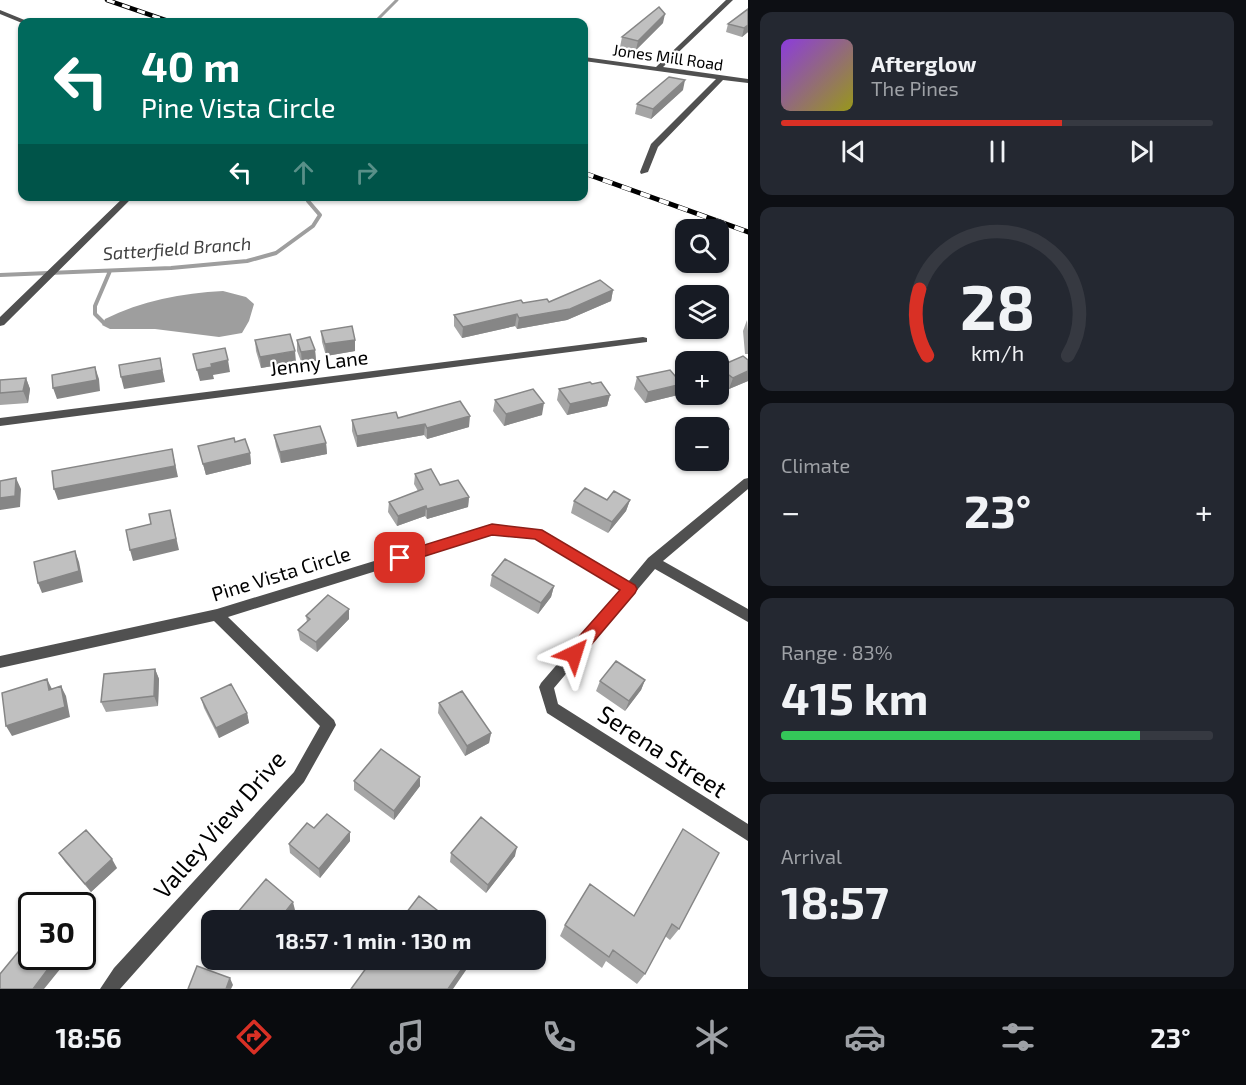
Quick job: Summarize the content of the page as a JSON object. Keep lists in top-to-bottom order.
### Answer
{
  "streets": {
    "street": [
      "Jones Mill Road",
      "Jenny Lane",
      "Pine Vista Circle",
      "Serena Street",
      "Valley View Drive"
    ]
  },
  "crossings": [
    ["Pine Vista Circle", "Serena Street"],
    ["Pine Vista Circle", "Valley View Drive"]
  ],
  "water": ["Satterfield Branch"],
  "page": {
    "turn": ["40 m", "Pine Vista Circle"],
    "song": ["Afterglow", "The Pines"],
    "map_buttons": ["+", "−"],
    "tile": [
      "Climate",
      ["Range · 83%", "415 km"],
      ["Arrival", "18:57"]
    ],
    "heat": ["−", "23°", "+"],
    "limit": "30",
    "trip": "18:57 · 1 min · 130 m",
    "tabs": ["18:56", "23°"],
    "gauge": ["28", "km/h"]
  }
}
